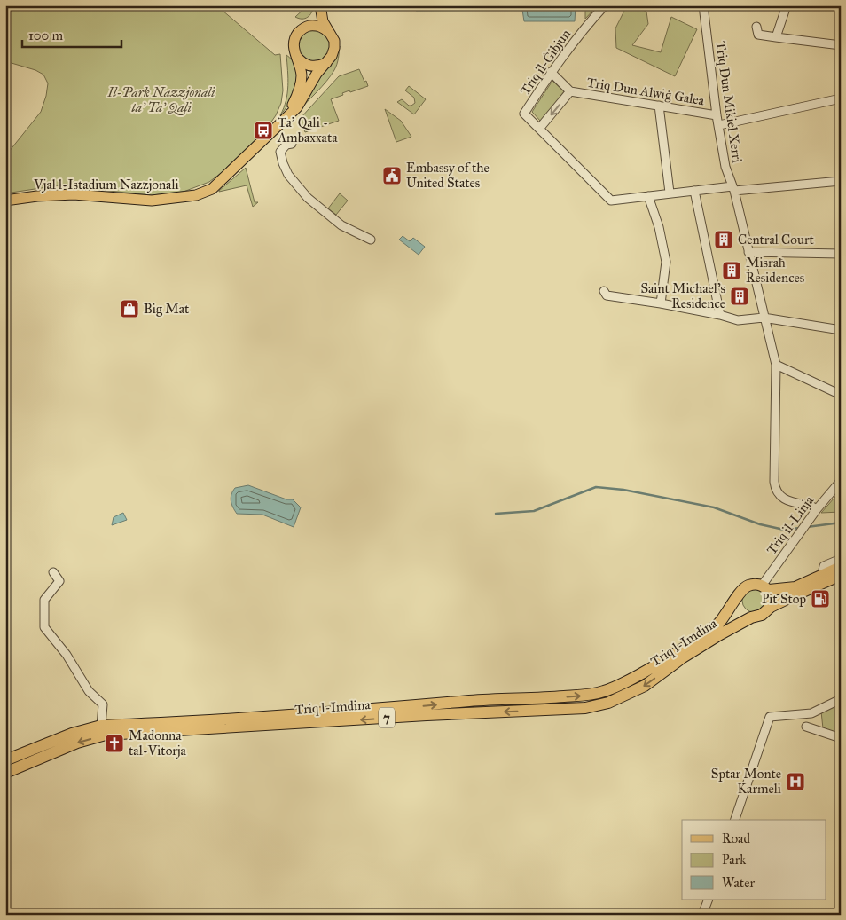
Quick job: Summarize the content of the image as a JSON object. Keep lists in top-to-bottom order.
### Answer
{
  "streets": {
    "highway": ["Triq l-Imdina", "7"],
    "main road": ["Vjal l-Istadium Nazzjonali"],
    "street": [
      "Triq il-Ġibjun",
      "Triq Dun Alwiġ Galea",
      "Triq Dun Mikiel Xerri",
      "Triq il-Linja"
    ]
  },
  "crossings": [
    ["Triq il-Ġibjun", "Triq Dun Alwiġ Galea"],
    ["Triq Dun Alwiġ Galea", "Triq Dun Mikiel Xerri"],
    ["Triq Dun Mikiel Xerri", "Triq il-Linja"],
    ["Triq il-Linja", "Triq l-Imdina"]
  ],
  "parks": ["Il-Park Nazzjonali ta' Ta' Qali"],
  "places": {
    "bus stop": ["Ta' Qali - Ambaxxata"],
    "public building": ["Embassy of the United States"],
    "building": ["Central Court", "Misraħ Residences", "Saint Michael's Residence"],
    "shop": ["Big Mat"],
    "fuel station": ["Pit Stop"],
    "church": ["Madonna tal-Vitorja"],
    "hospital": ["Sptar Monte Karmeli"]
  },
  "legend": ["Road", "Park", "Water"],
  "scale_bar": "100 m"
}
